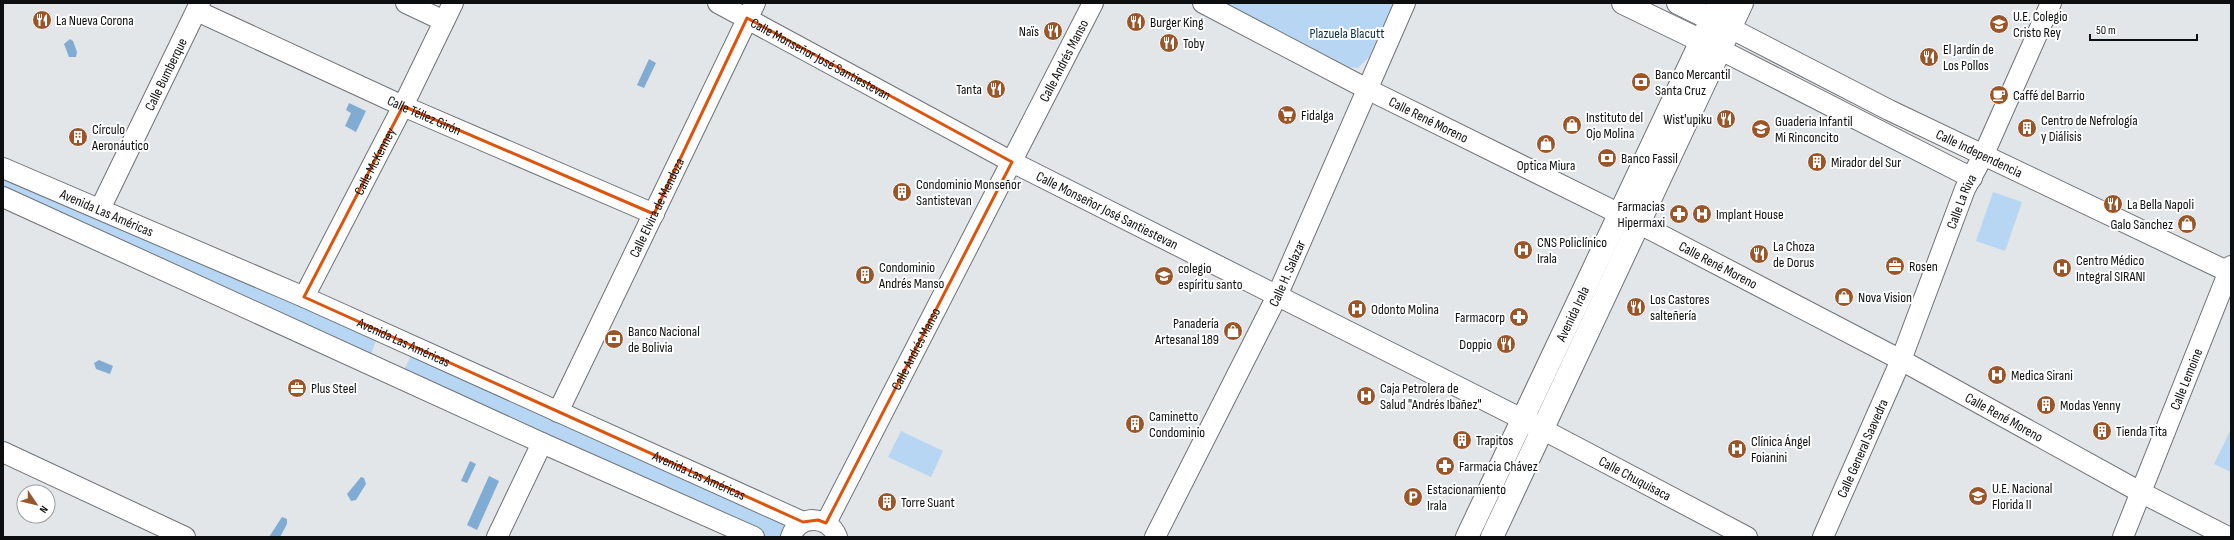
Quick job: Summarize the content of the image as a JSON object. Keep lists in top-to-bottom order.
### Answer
{
  "streets": {
    "main road": ["Avenida Irala"],
    "street": [
      "Calle Monseñor José Santiestevan",
      "Calle Andrés Manso",
      "Calle Bumberque",
      "Calle Téllez Girón",
      "Calle René Moreno",
      "Calle Independencia",
      "Calle McKenney",
      "Calle La Riva",
      "Calle Elvira de Mendoza",
      "Avenida Las Américas",
      "Calle H. Salazar",
      "Calle Lemoine",
      "Calle General Saavedra",
      "Calle Chuquisaca"
    ]
  },
  "crossings": [
    ["Calle Monseñor José Santiestevan", "Calle Andrés Manso"],
    ["Calle Monseñor José Santiestevan", "Calle Elvira de Mendoza"],
    ["Calle Monseñor José Santiestevan", "Calle H. Salazar"],
    ["Calle Monseñor José Santiestevan", "Avenida Irala"],
    ["Calle Monseñor José Santiestevan", "Calle Chuquisaca"],
    ["Calle Bumberque", "Calle Téllez Girón"],
    ["Calle Bumberque", "Avenida Las Américas"],
    ["Calle Téllez Girón", "Calle McKenney"],
    ["Calle Téllez Girón", "Calle Elvira de Mendoza"],
    ["Calle René Moreno", "Calle La Riva"],
    ["Calle René Moreno", "Calle H. Salazar"],
    ["Calle René Moreno", "Avenida Irala"],
    ["Calle René Moreno", "Calle Lemoine"],
    ["Calle René Moreno", "Calle General Saavedra"],
    ["Calle Independencia", "Calle La Riva"],
    ["Calle Independencia", "Avenida Irala"],
    ["Calle Independencia", "Calle Lemoine"],
    ["Calle McKenney", "Avenida Las Américas"],
    ["Calle La Riva", "Calle General Saavedra"],
    ["Calle Elvira de Mendoza", "Avenida Las Américas"],
    ["Avenida Irala", "Calle Chuquisaca"]
  ],
  "parks": ["Plazuela Blacutt"],
  "places": {
    "restaurant": [
      "La Nueva Corona",
      "Burger King",
      "Naïs",
      "Toby",
      "El Jardín de Los Pollos",
      "Tanta",
      "Wist'upiku",
      "La Bella Napoli",
      "La Choza de Dorus",
      "Los Castores salteñería",
      "Doppio"
    ],
    "school or university": [
      "U.E. Colegio Cristo Rey",
      "Guaderia Infantil Mi Rinconcito",
      "colegio espíritu santo",
      "U.E. Nacional Florida II"
    ],
    "bank": ["Banco Mercantil Santa Cruz", "Banco Fassil", "Banco Nacional de Bolivia"],
    "cafe": ["Caffé del Barrio"],
    "supermarket": ["Fidalga"],
    "shop": [
      "Instituto del Ojo Molina",
      "Optica Miura",
      "Galo Sanchez",
      "Nova Vision",
      "Panadería Artesanal 189"
    ],
    "building": [
      "Centro de Nefrología y Diálisis",
      "Círculo Aeronáutico",
      "Mirador del Sur",
      "Condominio Monseñor Santistevan",
      "Condominio Andrés Manso",
      "Modas Yenny",
      "Caminetto Condominio",
      "Tienda Tita",
      "Trapitos",
      "Torre Suant"
    ],
    "pharmacy": ["Farmacias Hipermaxi", "Farmacorp", "Farmacia Chávez"],
    "hospital": [
      "Implant House",
      "CNS Policlínico Irala",
      "Centro Médico Integral SIRANI",
      "Odonto Molina",
      "Medica Sirani",
      "Caja Petrolera de Salud \"Andrés Ibañez\"",
      "Clínica Ángel Foianini"
    ],
    "office": ["Rosen", "Plus Steel"],
    "parking": ["Estacionamiento Irala"]
  },
  "scale_bar": "50 m",
  "north": "bottom right"
}
